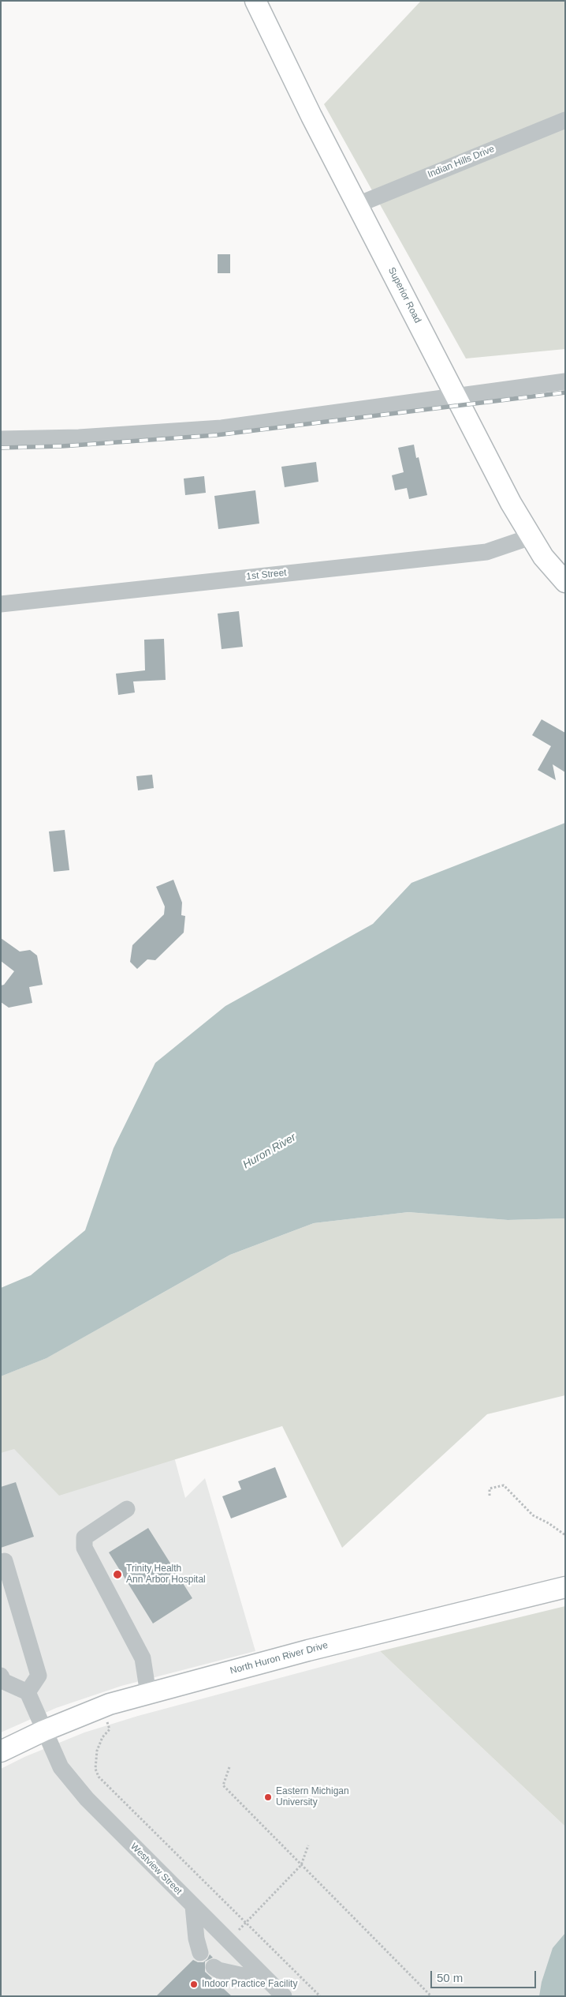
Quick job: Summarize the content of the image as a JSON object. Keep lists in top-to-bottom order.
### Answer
{
  "streets": {
    "main road": ["Superior Road", "North Huron River Drive"],
    "street": ["Indian Hills Drive", "1st Street", "Westview Street"]
  },
  "crossings": [
    ["Indian Hills Drive", "Superior Road"],
    ["Superior Road", "1st Street"],
    ["North Huron River Drive", "Westview Street"]
  ],
  "water": ["Huron River"],
  "places": ["Trinity Health Ann Arbor Hospital", "Eastern Michigan University", "Indoor Practice Facility"],
  "scale_bar": "50 m"
}
